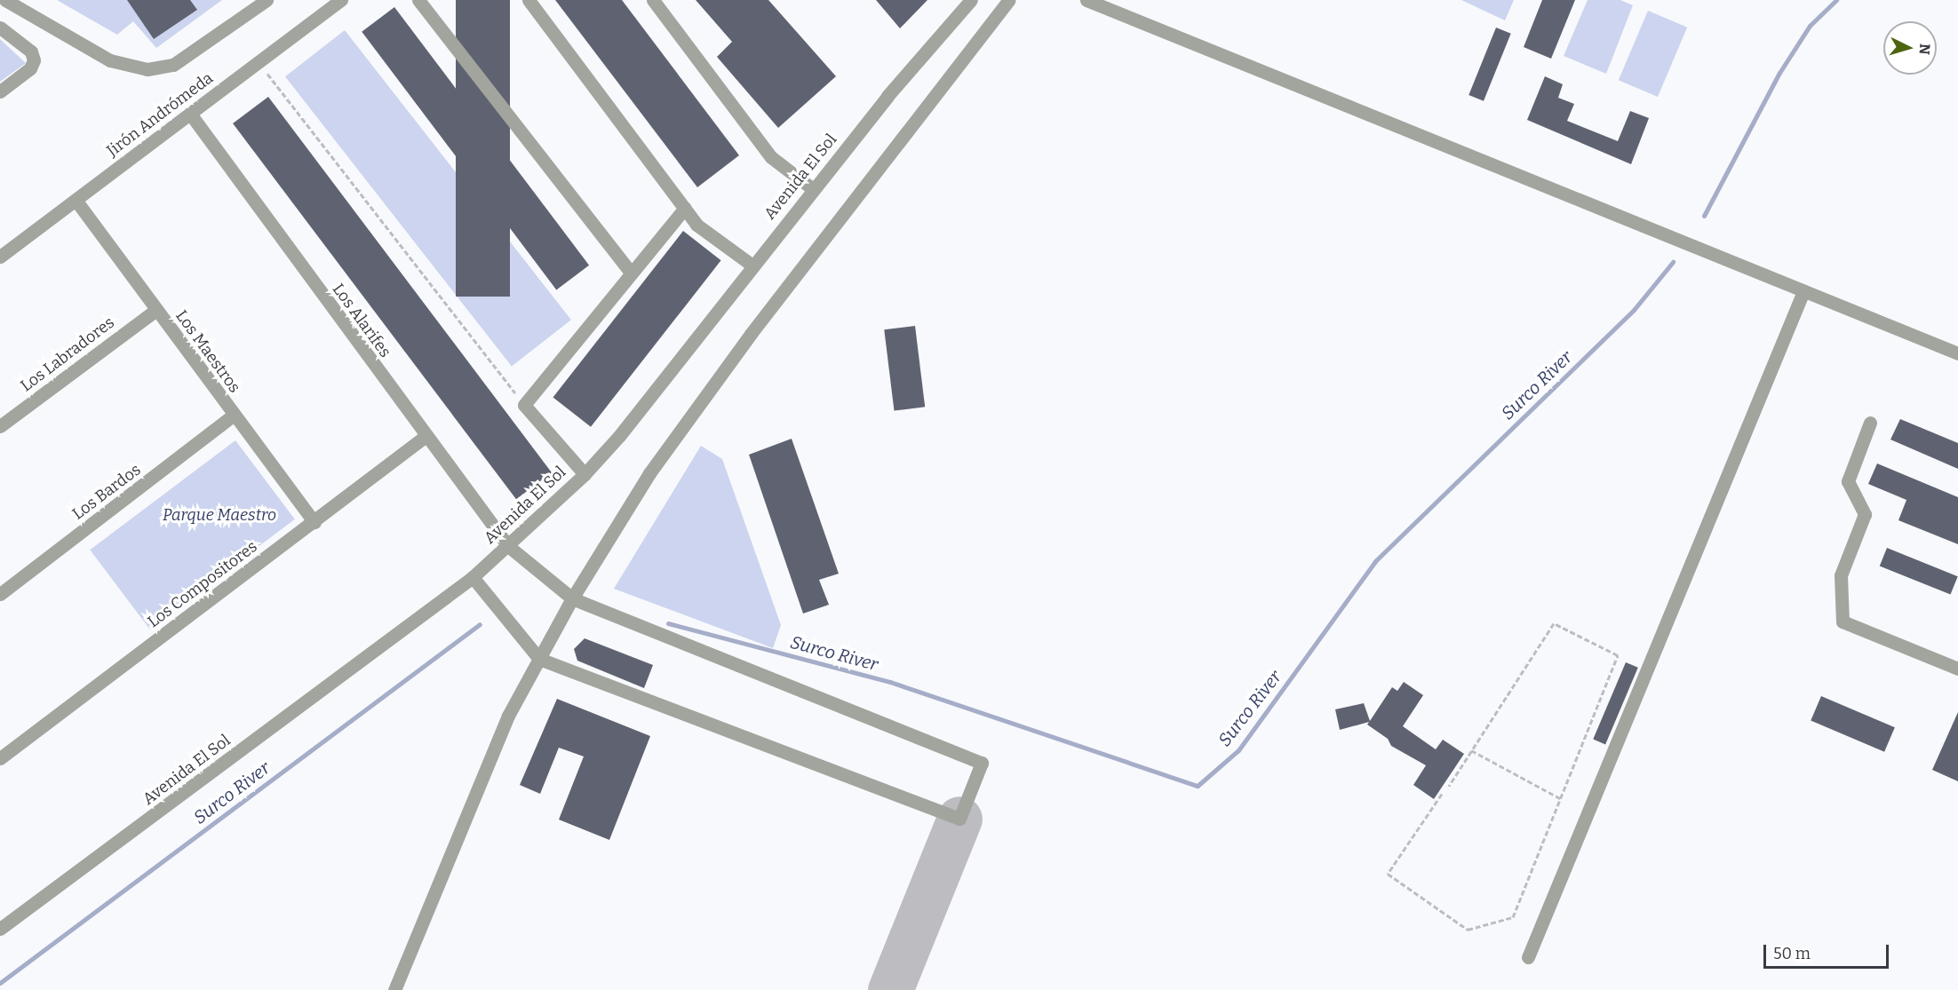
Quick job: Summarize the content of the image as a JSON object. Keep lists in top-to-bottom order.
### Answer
{
  "streets": {
    "street": [
      "Jirón Andrómeda",
      "Avenida El Sol",
      "Los Alarifes",
      "Los Maestros",
      "Los Labradores",
      "Los Bardos",
      "Los Compositores"
    ]
  },
  "crossings": [
    ["Jirón Andrómeda", "Los Alarifes"],
    ["Jirón Andrómeda", "Los Maestros"],
    ["Avenida El Sol", "Los Alarifes"],
    ["Los Alarifes", "Los Compositores"],
    ["Los Maestros", "Los Labradores"],
    ["Los Maestros", "Los Bardos"],
    ["Los Maestros", "Los Compositores"]
  ],
  "water": ["Surco River"],
  "parks": ["Parque Maestro"],
  "scale_bar": "50 m",
  "north": "right"
}
